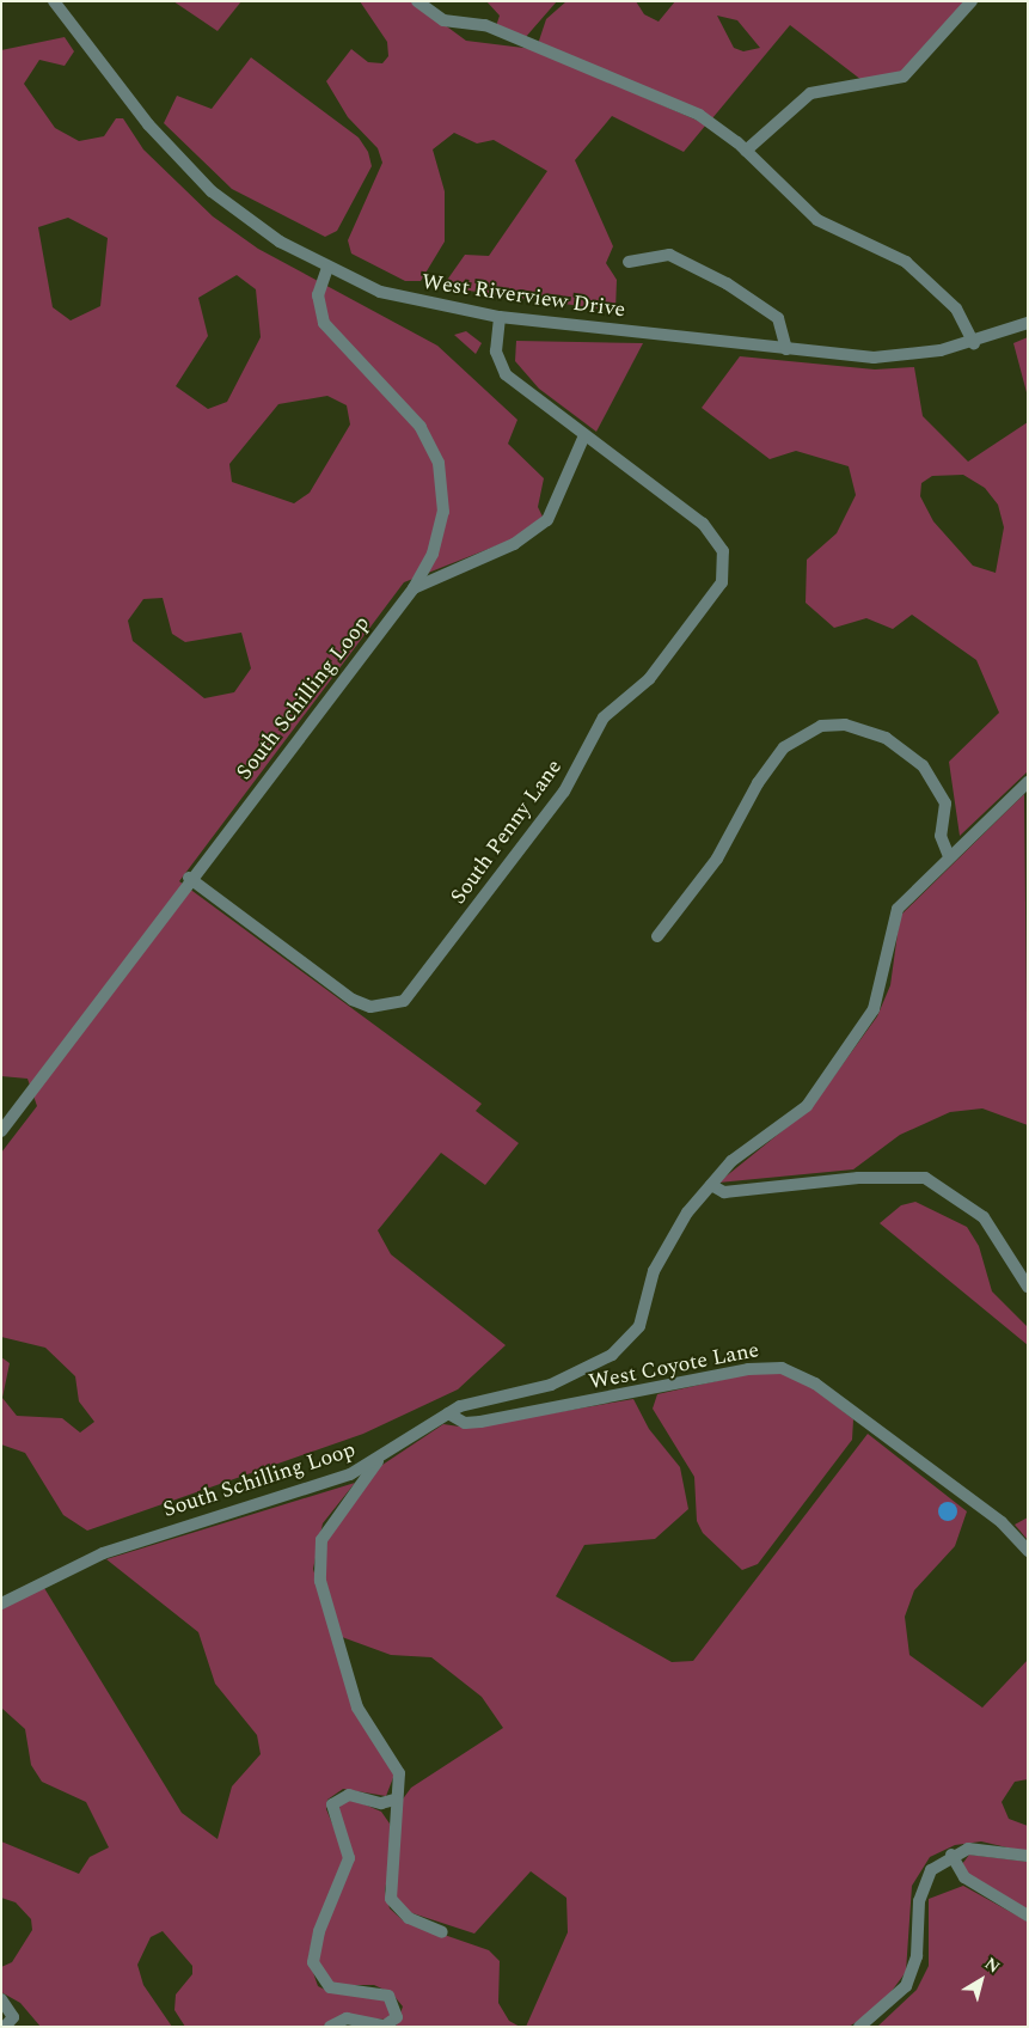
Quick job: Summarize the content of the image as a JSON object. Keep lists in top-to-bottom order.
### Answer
{
  "streets": {
    "street": [
      "West Riverview Drive",
      "South Schilling Loop",
      "South Penny Lane",
      "West Coyote Lane"
    ]
  },
  "crossings": [
    ["West Riverview Drive", "South Schilling Loop"],
    ["West Riverview Drive", "South Penny Lane"],
    ["South Schilling Loop", "South Penny Lane"],
    ["South Schilling Loop", "West Coyote Lane"]
  ],
  "north": "top right"
}
